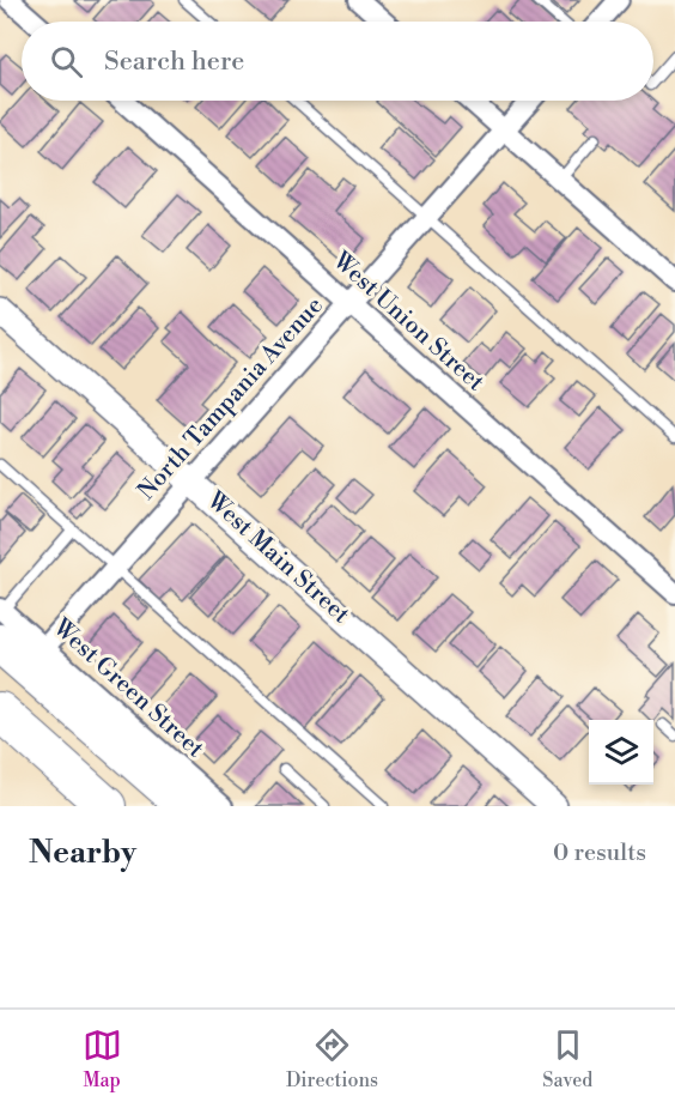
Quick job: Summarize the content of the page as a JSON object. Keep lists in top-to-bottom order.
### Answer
{
  "streets": {
    "street": [
      "West Union Street",
      "North Tampania Avenue",
      "West Main Street",
      "West Green Street"
    ]
  },
  "crossings": [
    ["West Union Street", "North Tampania Avenue"],
    ["North Tampania Avenue", "West Main Street"],
    ["North Tampania Avenue", "West Green Street"]
  ],
  "page": {
    "search": "Search here",
    "heading": ["Nearby", "0 results"],
    "nav": ["Map", "Directions", "Saved"]
  }
}
